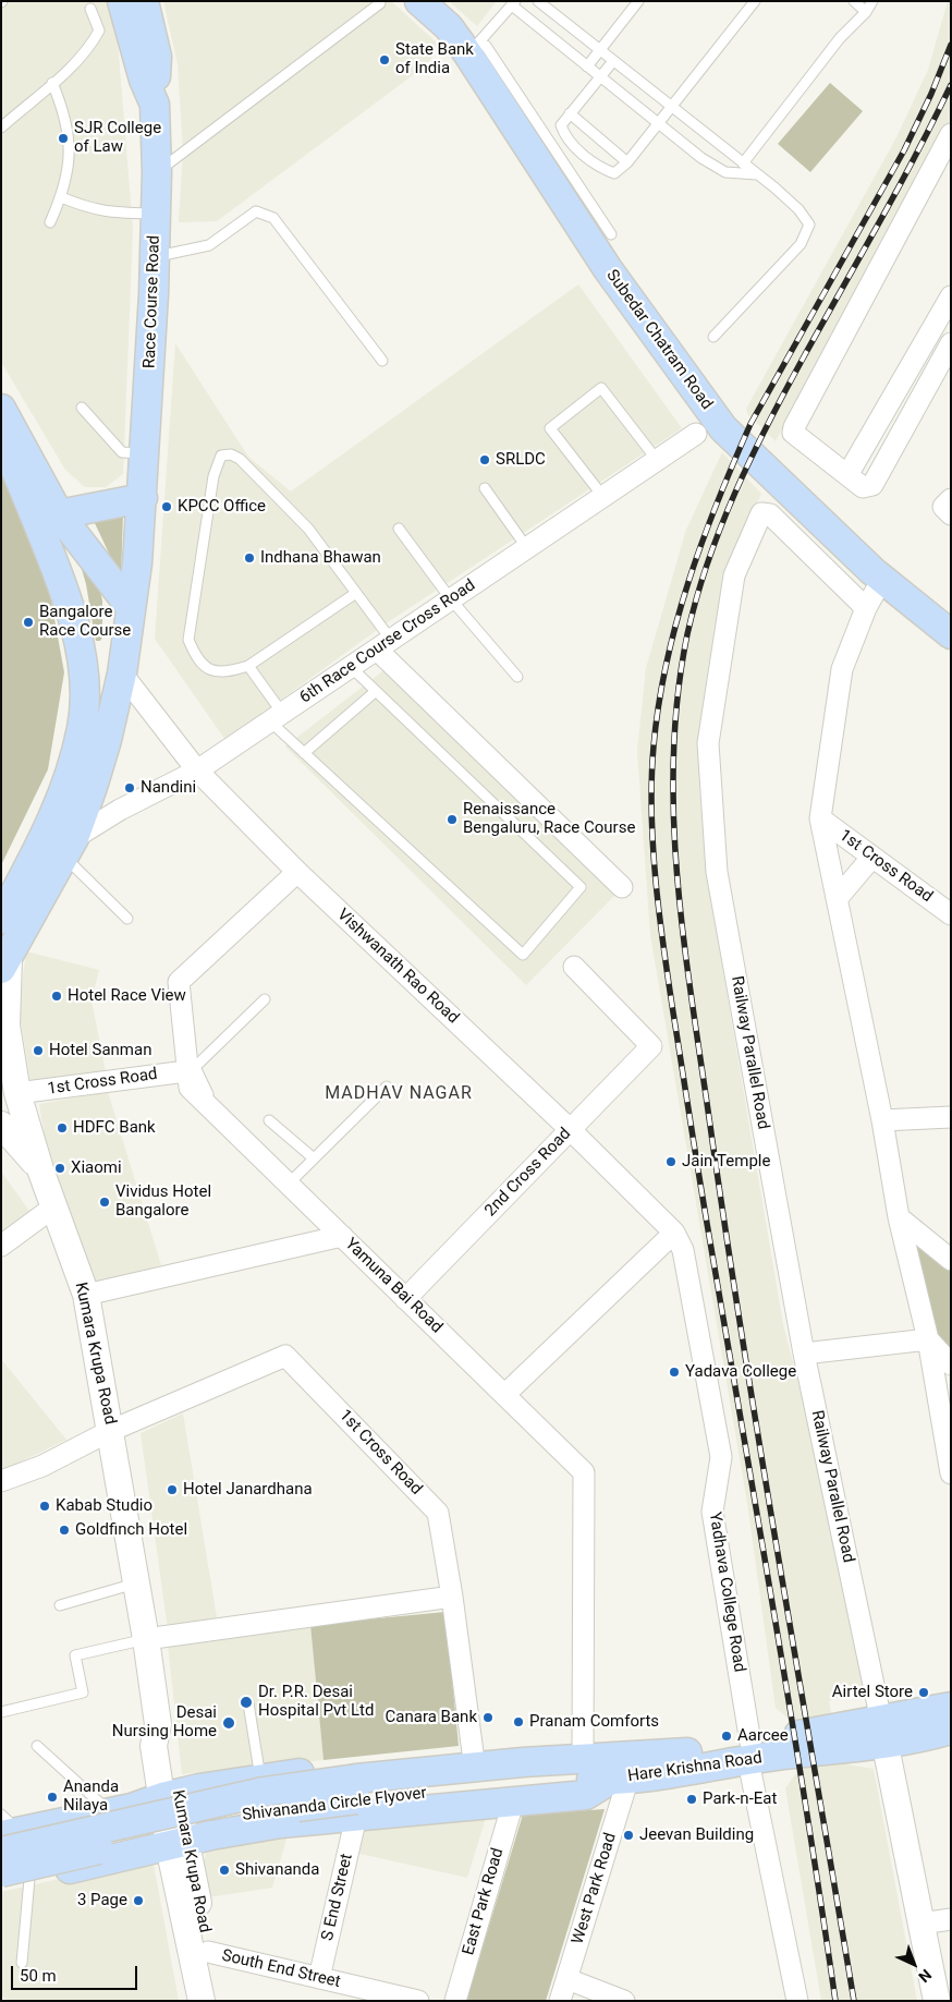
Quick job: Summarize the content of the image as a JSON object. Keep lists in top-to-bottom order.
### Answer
{
  "streets": {
    "main road": [
      "Race Course Road",
      "Subedar Chatram Road",
      "Hare Krishna Road",
      "Shivananda Circle Flyover"
    ],
    "street": [
      "6th Race Course Cross Road",
      "1st Cross Road",
      "Vishwanath Rao Road",
      "Railway Parallel Road",
      "2nd Cross Road",
      "Yamuna Bai Road",
      "Kumara Krupa Road",
      "Yadhava College Road",
      "West Park Road",
      "S End Street",
      "East Park Road",
      "South End Street"
    ]
  },
  "crossings": [
    ["Race Course Road", "6th Race Course Cross Road"],
    ["Race Course Road", "Vishwanath Rao Road"],
    ["Race Course Road", "Kumara Krupa Road"],
    ["6th Race Course Cross Road", "Vishwanath Rao Road"],
    ["1st Cross Road", "Yamuna Bai Road"],
    ["1st Cross Road", "Kumara Krupa Road"],
    ["Vishwanath Rao Road", "2nd Cross Road"],
    ["Vishwanath Rao Road", "Yamuna Bai Road"],
    ["Vishwanath Rao Road", "Yadhava College Road"],
    ["Railway Parallel Road", "Hare Krishna Road"],
    ["2nd Cross Road", "Yamuna Bai Road"],
    ["Yamuna Bai Road", "Hare Krishna Road"],
    ["Yamuna Bai Road", "Shivananda Circle Flyover"],
    ["Kumara Krupa Road", "South End Street"],
    ["Yadhava College Road", "Hare Krishna Road"],
    ["Hare Krishna Road", "Shivananda Circle Flyover"],
    ["Hare Krishna Road", "West Park Road"],
    ["Shivananda Circle Flyover", "West Park Road"],
    ["Shivananda Circle Flyover", "S End Street"],
    ["S End Street", "South End Street"]
  ],
  "districts": ["MADHAV NAGAR"],
  "places": [
    "State Bank of India",
    "SJR College of Law",
    "SRLDC",
    "KPCC Office",
    "Indhana Bhawan",
    "Bangalore Race Course",
    "Nandini",
    "Renaissance Bengaluru, Race Course",
    "Hotel Race View",
    "Hotel Sanman",
    "HDFC Bank",
    "Jain Temple",
    "Xiaomi",
    "Vividus Hotel Bangalore",
    "Yadava College",
    "Hotel Janardhana",
    "Kabab Studio",
    "Goldfinch Hotel",
    "Airtel Store",
    "Dr. P.R. Desai Hospital Pvt Ltd",
    "Canara Bank",
    "Pranam Comforts",
    "Desai Nursing Home",
    "Aarcee",
    "Ananda Nilaya",
    "Park-n-Eat",
    "Jeevan Building",
    "Shivananda",
    "3 Page"
  ],
  "scale_bar": "50 m",
  "north": "bottom right"
}
